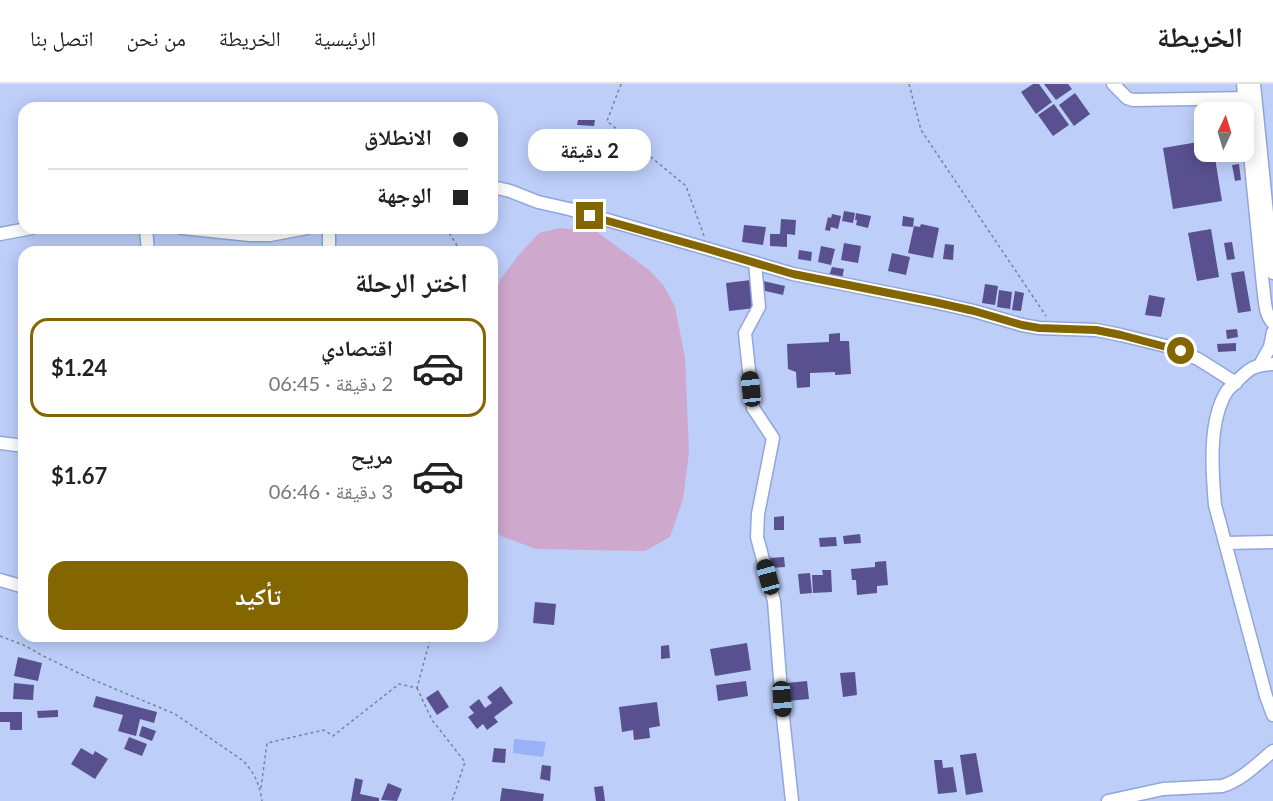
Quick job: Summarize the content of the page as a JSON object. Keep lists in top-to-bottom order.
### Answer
{
  "north": "top",
  "page": {
    "header": "الخريطة",
    "nav": [
      "الرئيسية",
      "الخريطة",
      "من نحن",
      "اتصل بنا"
    ],
    "banner": ["الانطلاق", "الوجهة"],
    "bubble": "2 دقيقة",
    "heading": "اختر الرحلة",
    "list": [
      {
        "name": "اقتصادي",
        "note": "2 دقيقة · 06:45",
        "value": "$1.24"
      },
      {
        "name": "مريح",
        "note": "3 دقيقة · 06:46",
        "value": "$1.67"
      }
    ],
    "buttons": "تأكيد"
  }
}
